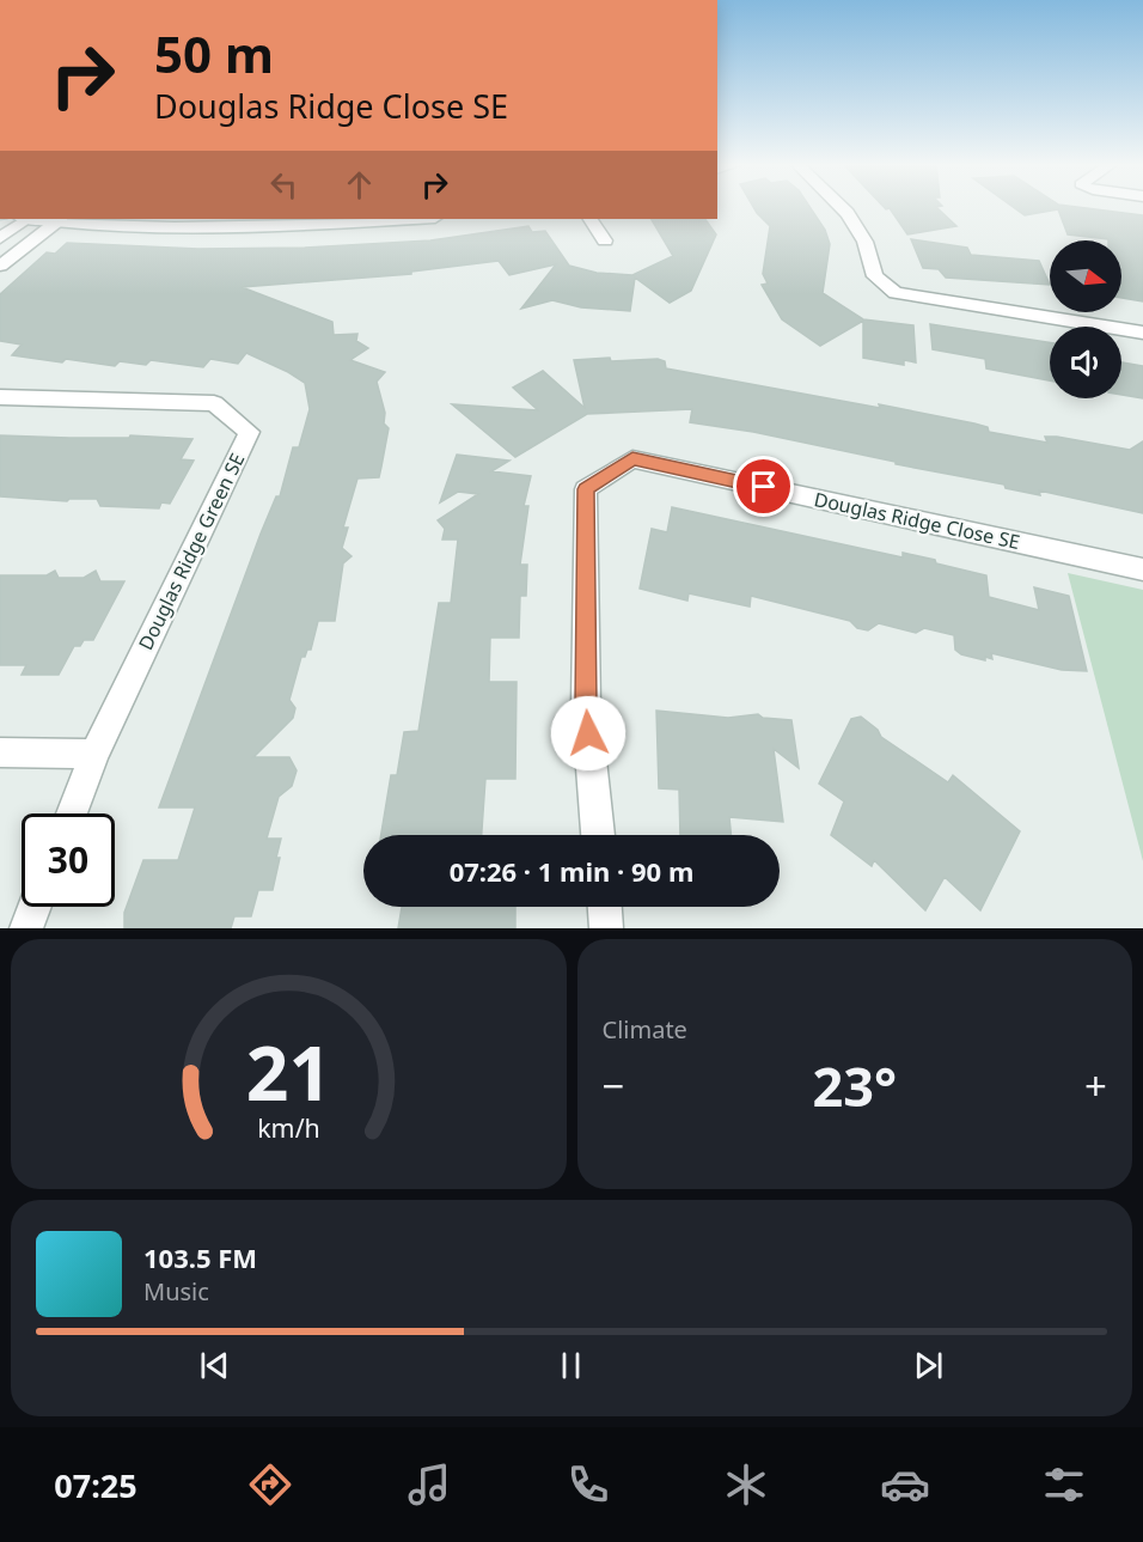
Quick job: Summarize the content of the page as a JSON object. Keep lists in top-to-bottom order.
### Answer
{
  "streets": {
    "street": ["Douglas Ridge Close SE", "Douglas Ridge Green SE"]
  },
  "north": "right",
  "page": {
    "turn": ["50 m", "Douglas Ridge Close SE"],
    "limit": "30",
    "trip": "07:26 · 1 min · 90 m",
    "tile": "Climate",
    "heat": ["−", "23°", "+"],
    "song": ["103.5 FM", "Music"],
    "tabs": "07:25",
    "gauge": ["21", "km/h"]
  }
}
